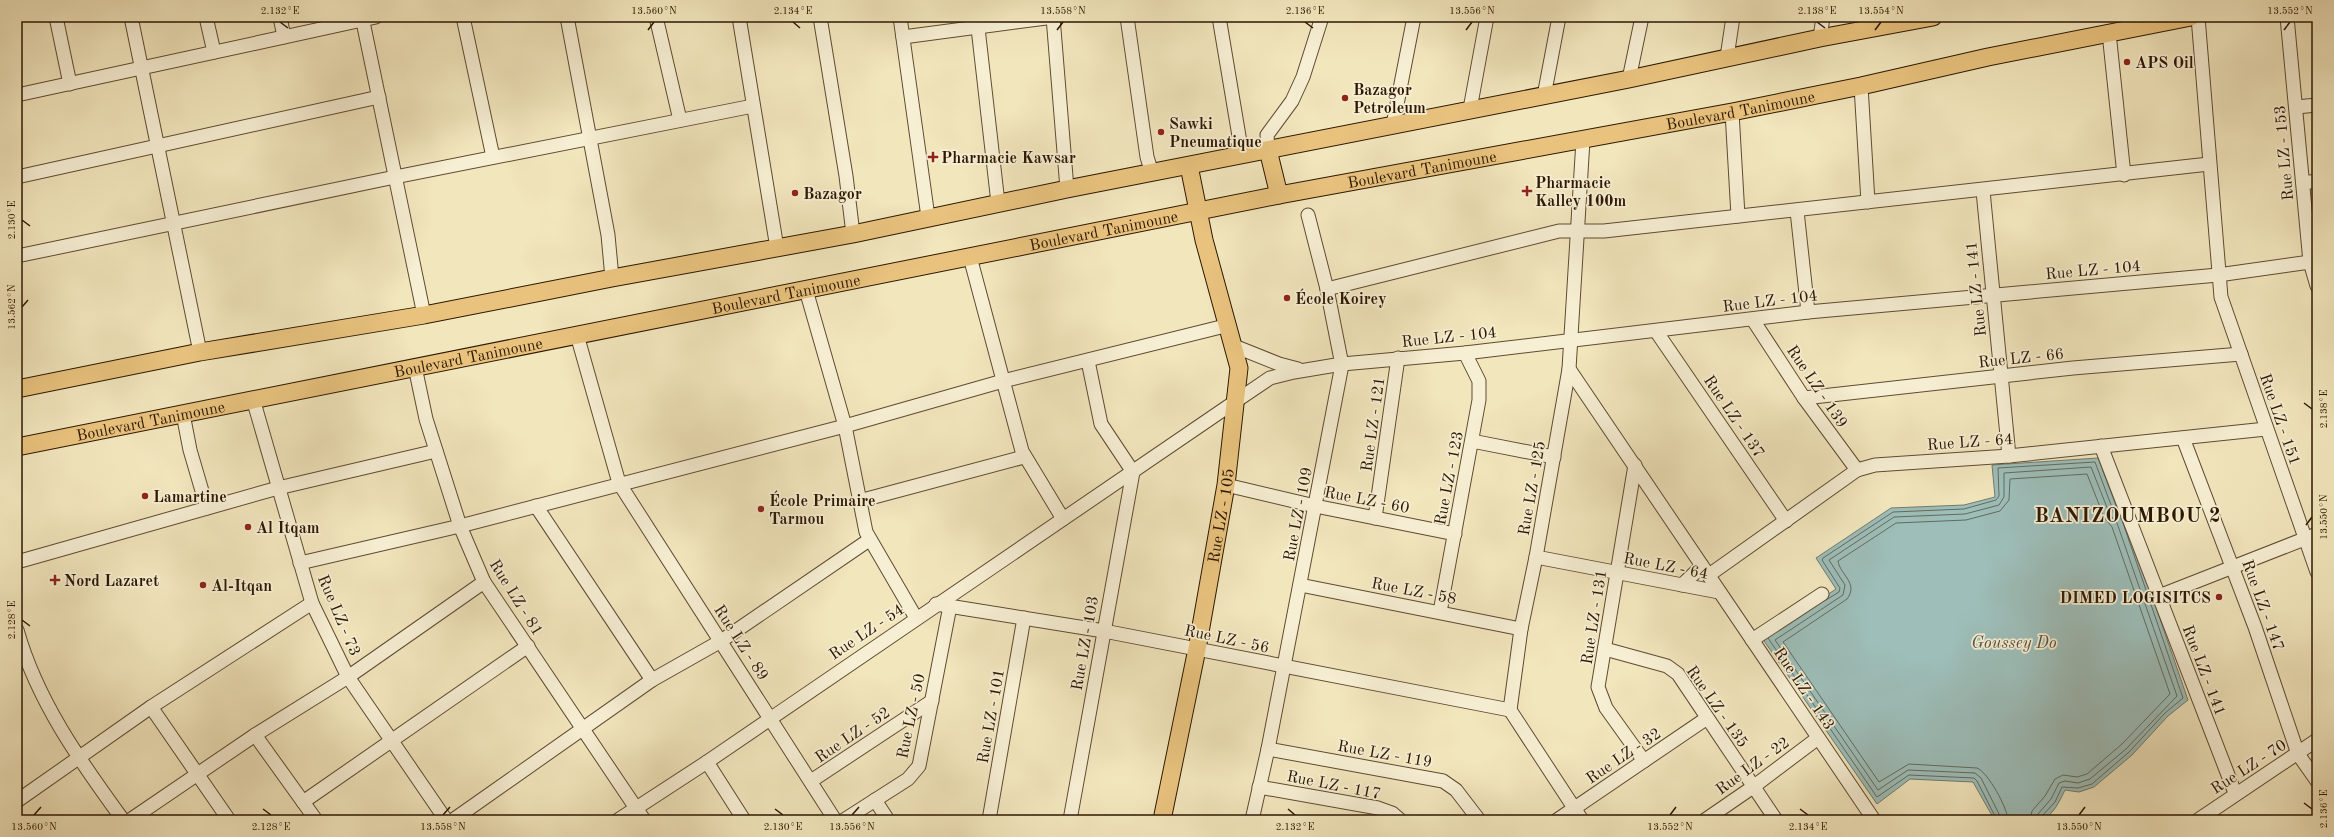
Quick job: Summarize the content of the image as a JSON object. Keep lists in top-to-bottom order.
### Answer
{
  "streets": {
    "main road": ["Boulevard Tanimoune", "Rue LZ - 105"],
    "street": [
      "Rue LZ - 153",
      "Rue LZ - 104",
      "Rue LZ - 141",
      "Rue LZ - 66",
      "Rue LZ - 139",
      "Rue LZ - 137",
      "Rue LZ - 151",
      "Rue LZ - 121",
      "Rue LZ - 64",
      "Rue LZ - 123",
      "Rue LZ - 125",
      "Rue LZ - 60",
      "Rue LZ - 109",
      "Rue LZ - 58",
      "Rue LZ - 81",
      "Rue LZ - 147",
      "Rue LZ - 73",
      "Rue LZ - 131",
      "Rue LZ - 54",
      "Rue LZ - 56",
      "Rue LZ - 89",
      "Rue LZ - 103",
      "Rue LZ - 143",
      "Rue LZ - 135",
      "Rue LZ - 50",
      "Rue LZ - 101",
      "Rue LZ - 52",
      "Rue LZ - 119",
      "Rue LZ - 32",
      "Rue LZ - 22",
      "Rue LZ - 70",
      "Rue LZ - 117"
    ]
  },
  "crossings": [
    ["Boulevard Tanimoune", "Rue LZ - 125"],
    ["Boulevard Tanimoune", "Rue LZ - 105"],
    ["Boulevard Tanimoune", "Rue LZ - 81"],
    ["Boulevard Tanimoune", "Rue LZ - 73"],
    ["Boulevard Tanimoune", "Rue LZ - 89"],
    ["Rue LZ - 153", "Rue LZ - 104"],
    ["Rue LZ - 104", "Rue LZ - 141"],
    ["Rue LZ - 104", "Rue LZ - 139"],
    ["Rue LZ - 104", "Rue LZ - 137"],
    ["Rue LZ - 104", "Rue LZ - 151"],
    ["Rue LZ - 104", "Rue LZ - 121"],
    ["Rue LZ - 104", "Rue LZ - 123"],
    ["Rue LZ - 104", "Rue LZ - 125"],
    ["Rue LZ - 104", "Rue LZ - 109"],
    ["Rue LZ - 104", "Rue LZ - 105"],
    ["Rue LZ - 104", "Rue LZ - 54"],
    ["Rue LZ - 104", "Rue LZ - 103"],
    ["Rue LZ - 141", "Rue LZ - 66"],
    ["Rue LZ - 141", "Rue LZ - 64"],
    ["Rue LZ - 141", "Rue LZ - 70"],
    ["Rue LZ - 66", "Rue LZ - 139"],
    ["Rue LZ - 66", "Rue LZ - 151"],
    ["Rue LZ - 139", "Rue LZ - 64"],
    ["Rue LZ - 137", "Rue LZ - 64"],
    ["Rue LZ - 151", "Rue LZ - 64"],
    ["Rue LZ - 121", "Rue LZ - 60"],
    ["Rue LZ - 64", "Rue LZ - 125"],
    ["Rue LZ - 64", "Rue LZ - 147"],
    ["Rue LZ - 64", "Rue LZ - 131"],
    ["Rue LZ - 64", "Rue LZ - 143"],
    ["Rue LZ - 123", "Rue LZ - 60"],
    ["Rue LZ - 123", "Rue LZ - 58"],
    ["Rue LZ - 125", "Rue LZ - 58"],
    ["Rue LZ - 125", "Rue LZ - 56"],
    ["Rue LZ - 60", "Rue LZ - 109"],
    ["Rue LZ - 60", "Rue LZ - 105"],
    ["Rue LZ - 109", "Rue LZ - 58"],
    ["Rue LZ - 109", "Rue LZ - 56"],
    ["Rue LZ - 109", "Rue LZ - 119"],
    ["Rue LZ - 109", "Rue LZ - 117"],
    ["Rue LZ - 105", "Rue LZ - 56"],
    ["Rue LZ - 81", "Rue LZ - 54"],
    ["Rue LZ - 147", "Rue LZ - 70"],
    ["Rue LZ - 131", "Rue LZ - 135"],
    ["Rue LZ - 131", "Rue LZ - 32"],
    ["Rue LZ - 54", "Rue LZ - 56"],
    ["Rue LZ - 54", "Rue LZ - 89"],
    ["Rue LZ - 54", "Rue LZ - 103"],
    ["Rue LZ - 56", "Rue LZ - 103"],
    ["Rue LZ - 56", "Rue LZ - 50"],
    ["Rue LZ - 56", "Rue LZ - 101"],
    ["Rue LZ - 89", "Rue LZ - 52"],
    ["Rue LZ - 143", "Rue LZ - 22"],
    ["Rue LZ - 135", "Rue LZ - 32"],
    ["Rue LZ - 135", "Rue LZ - 22"],
    ["Rue LZ - 50", "Rue LZ - 52"]
  ],
  "districts": ["BANIZOUMBOU 2"],
  "water": ["Goussey Do"],
  "places": {
    "other": [
      "APS Oil",
      "Bazagor Petroleum",
      "Sawki Pneumatique",
      "Bazagor",
      "École Koirey",
      "Lamartine",
      "École Primaire Tarmou",
      "Al Itqam",
      "Al-Itqan",
      "DIMED LOGISITCS"
    ],
    "health": ["Pharmacie Kawsar", "Pharmacie Kalley 100m", "Nord Lazaret"]
  },
  "coordinates": [
    "2.132°E",
    "13.560°N",
    "2.134°E",
    "13.558°N",
    "2.136°E",
    "13.556°N",
    "2.138°E",
    "13.554°N",
    "13.552°N",
    "2.130°E",
    "13.562°N",
    "13.550°N",
    "2.128°E"
  ]
}
